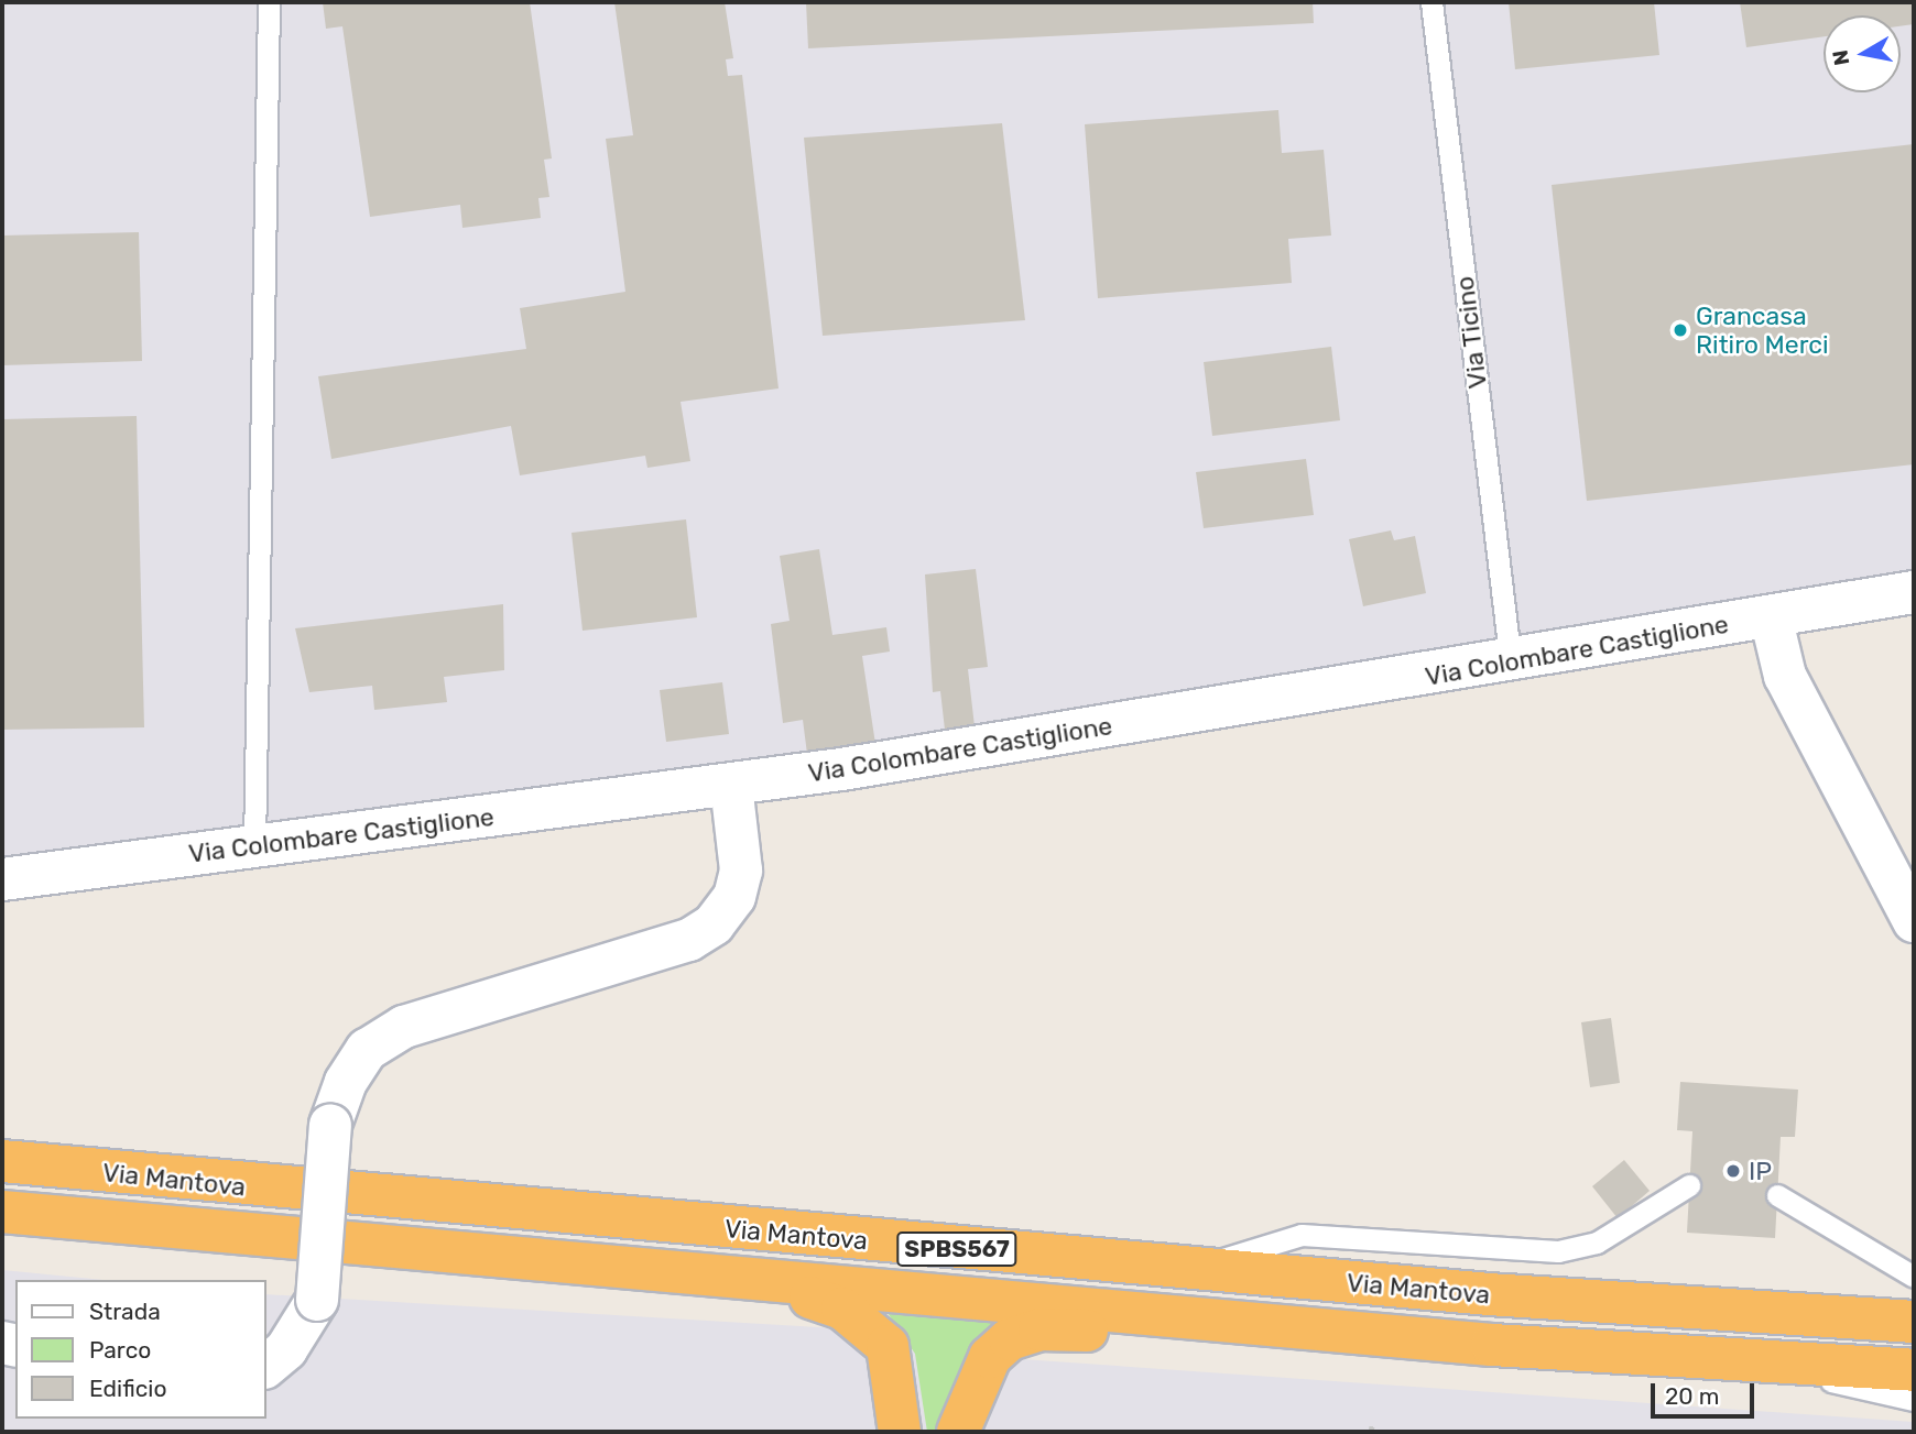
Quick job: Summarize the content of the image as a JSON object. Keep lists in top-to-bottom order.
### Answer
{
  "streets": {
    "highway": ["Via Mantova", "SPBS567"],
    "street": ["Via Colombare Castiglione"],
    "lane": ["Via Ticino"]
  },
  "crossings": [
    ["Via Ticino", "Via Colombare Castiglione"]
  ],
  "places": ["Grancasa Ritiro Merci", "IP"],
  "legend": ["Strada", "Parco", "Edificio"],
  "scale_bar": "20 m",
  "north": "left"
}
